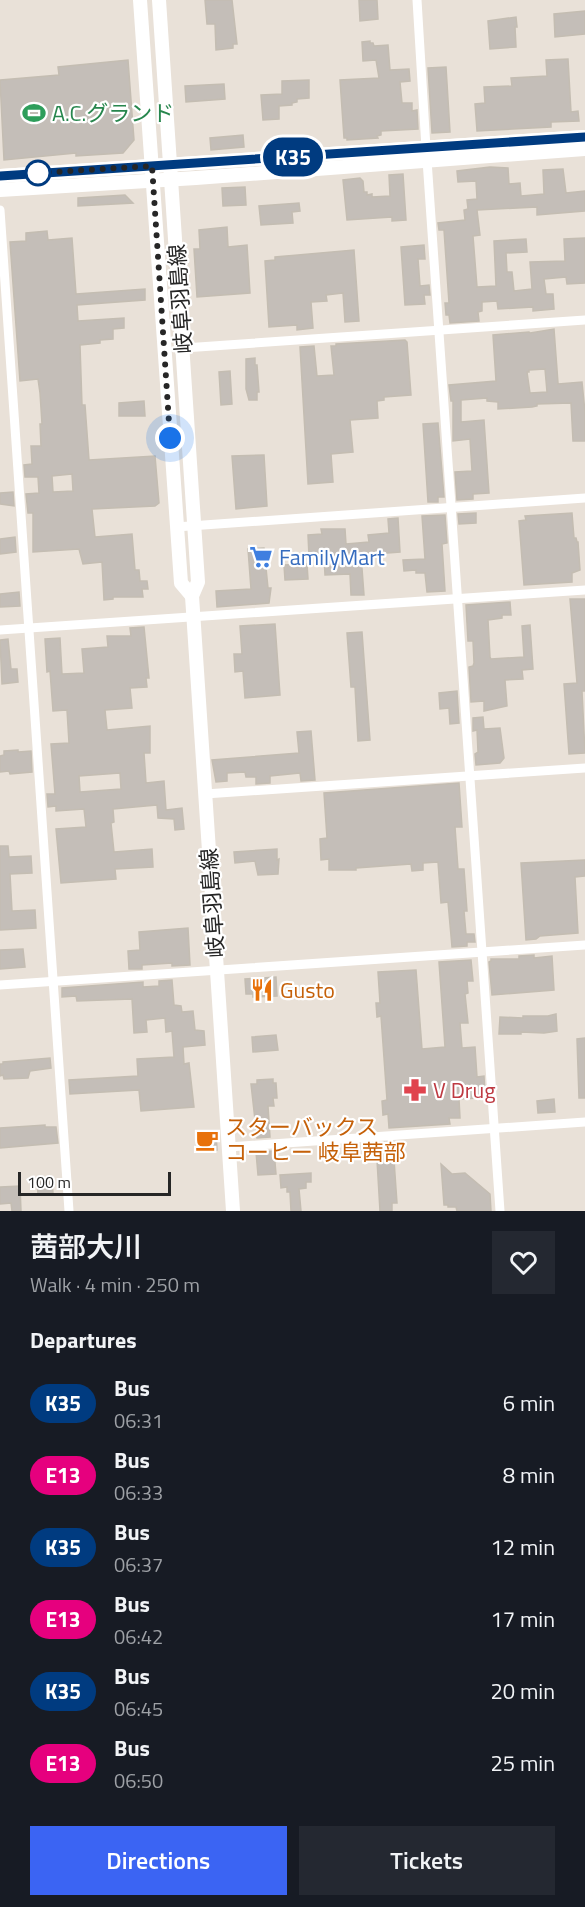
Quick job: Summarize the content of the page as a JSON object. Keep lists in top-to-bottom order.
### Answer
{
  "streets": {
    "main road": ["岐阜羽島線"]
  },
  "places": {
    "sports": ["A.C.グランド"],
    "supermarket": ["FamilyMart"],
    "restaurant": ["Gusto"],
    "pharmacy": ["V Drug"],
    "cafe": ["スターバックス コーヒー 岐阜茜部"]
  },
  "lines": ["bus line K35"],
  "scale_bar": "100 m",
  "page": {
    "on_map": "K35",
    "scale": "100 m",
    "heading": [
      ["茜部大川", "Walk · 4 min · 250 m"],
      "Departures"
    ],
    "list": [
      {
        "mark": "K35",
        "name": "Bus",
        "note": "06:31",
        "value": "6 min"
      },
      {
        "mark": "E13",
        "name": "Bus",
        "note": "06:33",
        "value": "8 min"
      },
      {
        "mark": "K35",
        "name": "Bus",
        "note": "06:37",
        "value": "12 min"
      },
      {
        "mark": "E13",
        "name": "Bus",
        "note": "06:42",
        "value": "17 min"
      },
      {
        "mark": "K35",
        "name": "Bus",
        "note": "06:45",
        "value": "20 min"
      },
      {
        "mark": "E13",
        "name": "Bus",
        "note": "06:50",
        "value": "25 min"
      }
    ],
    "buttons": ["Directions", "Tickets"]
  }
}
